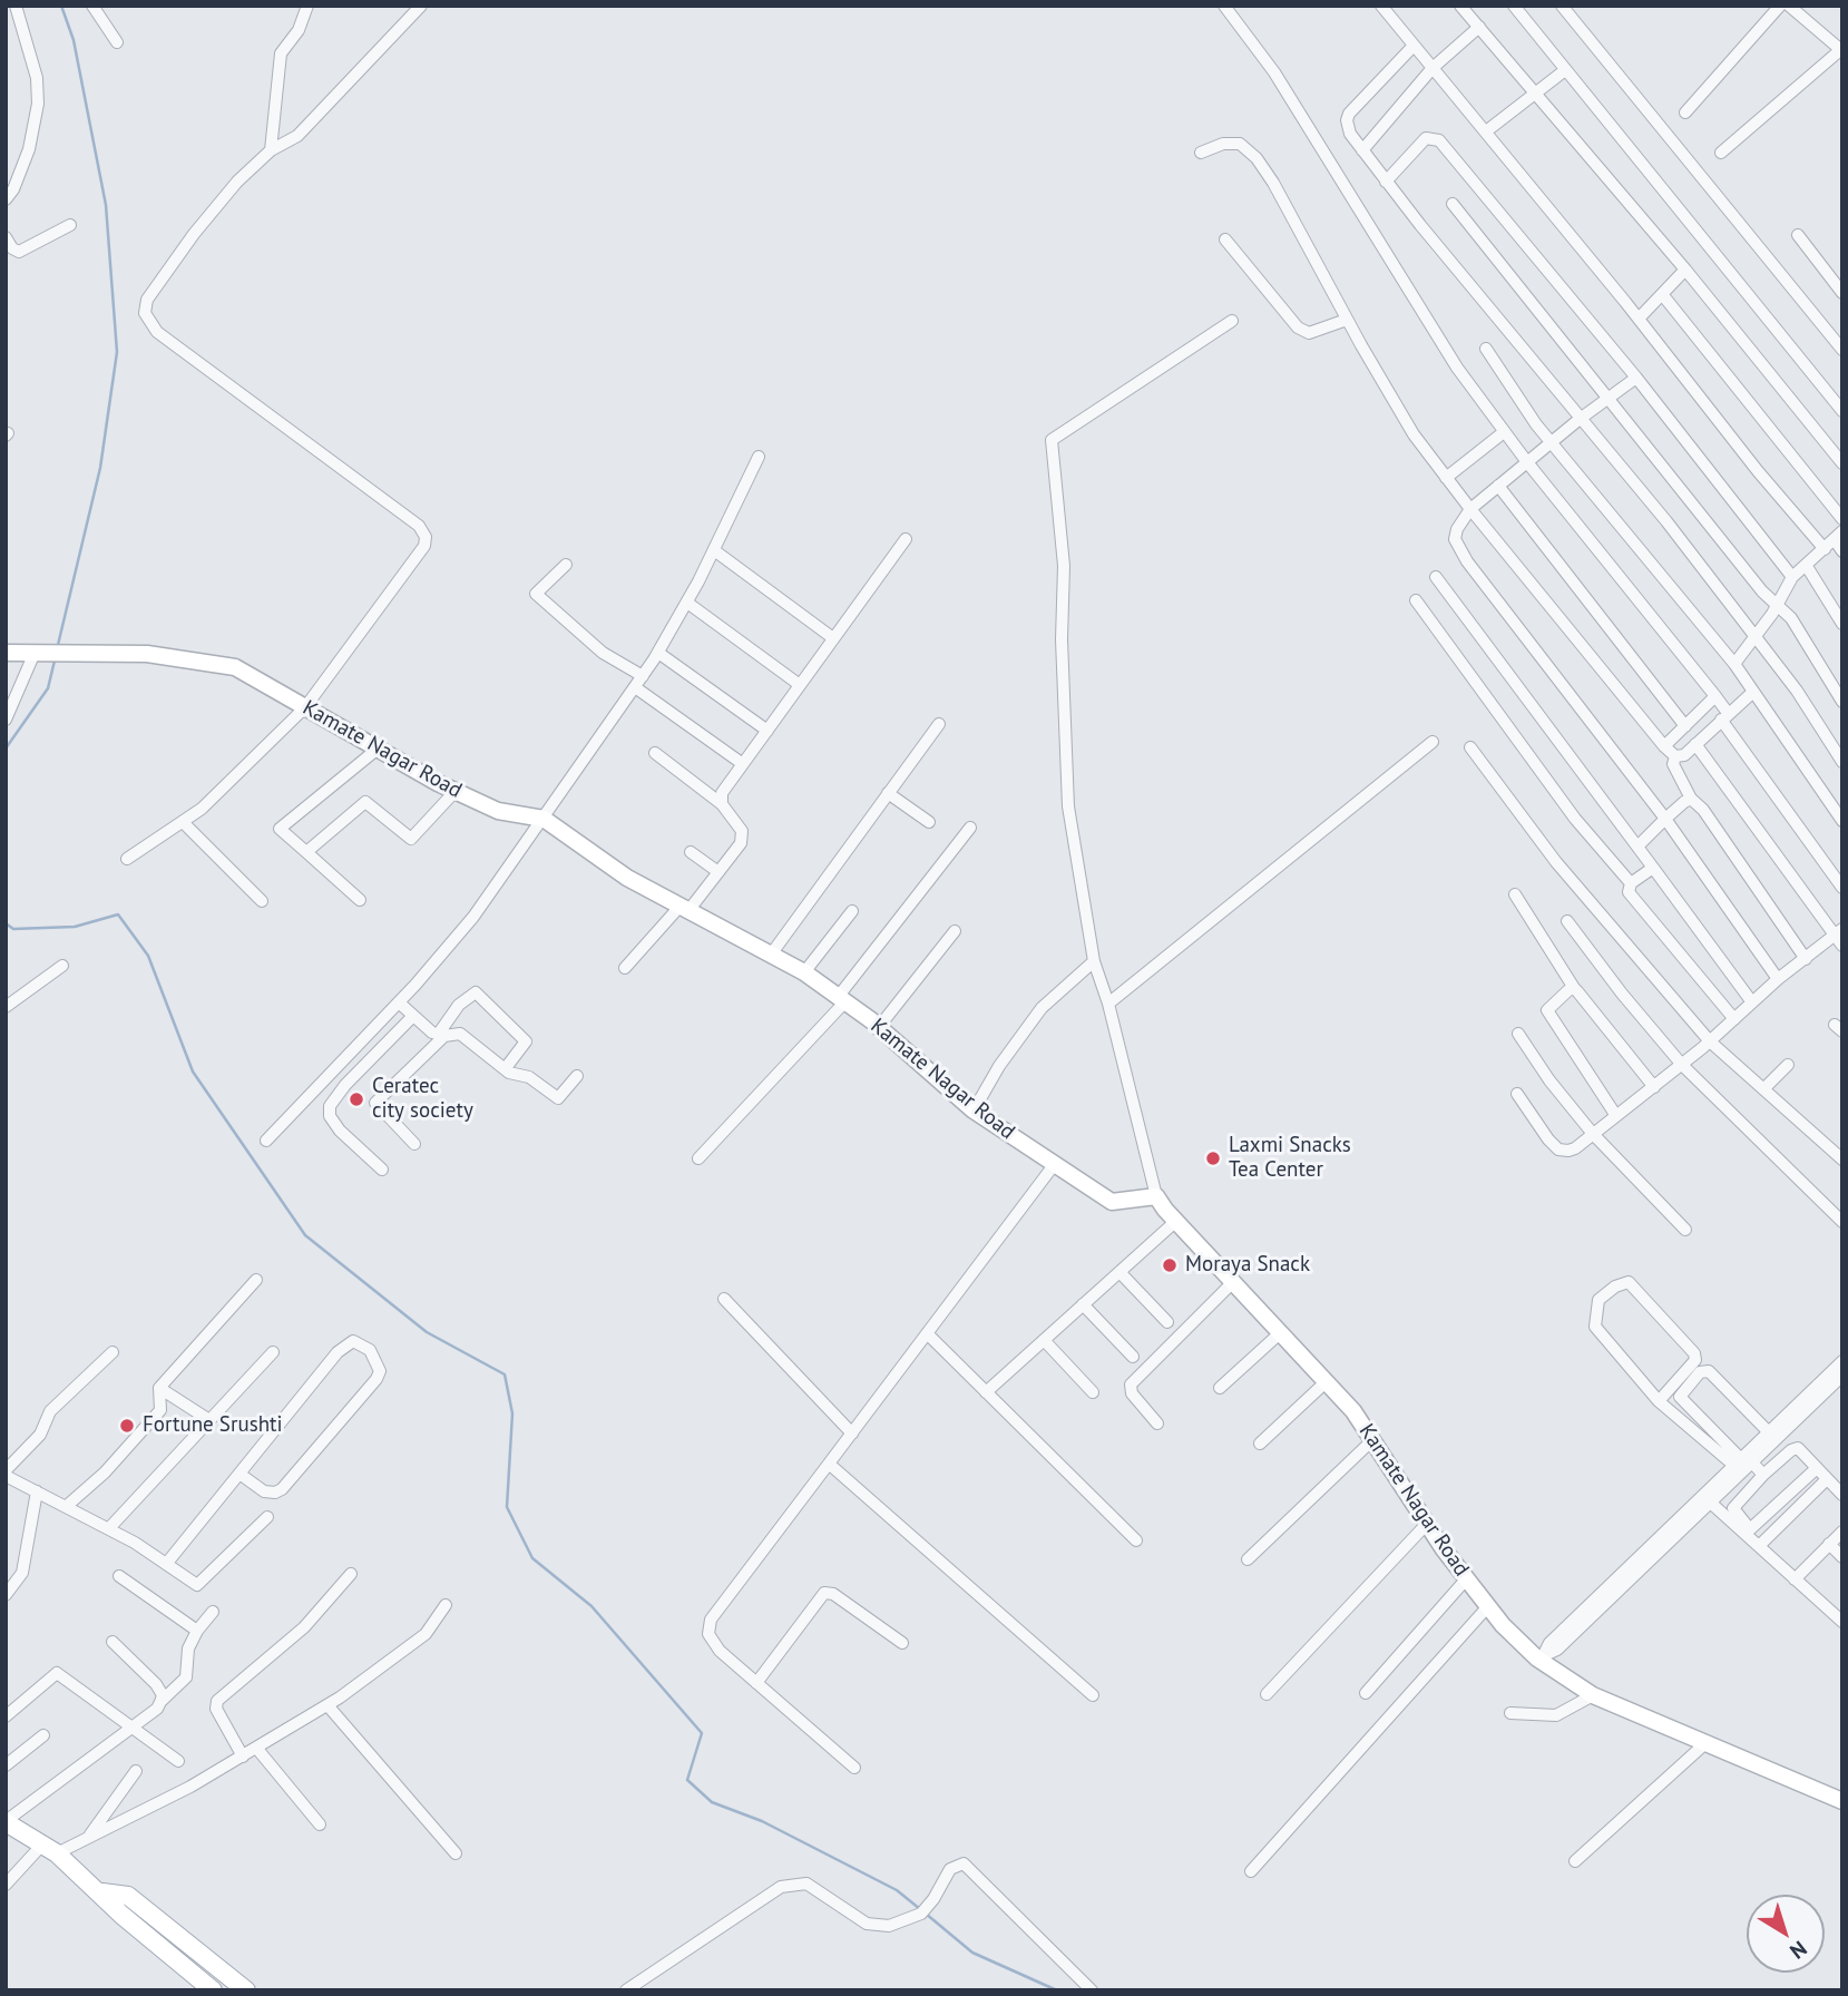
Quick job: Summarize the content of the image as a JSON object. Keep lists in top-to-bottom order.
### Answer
{
  "streets": {
    "street": ["Kamate Nagar Road"]
  },
  "places": [
    "Ceratec city society",
    "Laxmi Snacks Tea Center",
    "Moraya Snack",
    "Fortune Srushti"
  ],
  "north": "bottom right"
}
